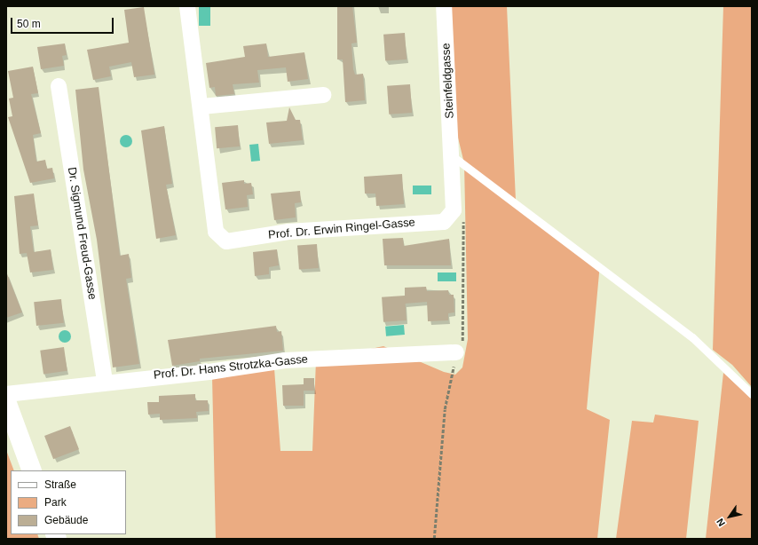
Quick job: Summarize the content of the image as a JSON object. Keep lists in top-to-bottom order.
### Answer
{
  "streets": {
    "street": [
      "Steinfeldgasse",
      "Prof. Dr. Erwin Ringel-Gasse",
      "Dr. Sigmund Freud-Gasse",
      "Prof. Dr. Hans Strotzka-Gasse"
    ]
  },
  "crossings": [
    ["Steinfeldgasse", "Prof. Dr. Erwin Ringel-Gasse"],
    ["Dr. Sigmund Freud-Gasse", "Prof. Dr. Hans Strotzka-Gasse"]
  ],
  "legend": ["Straße", "Park", "Gebäude"],
  "scale_bar": "50 m",
  "north": "bottom left"
}
